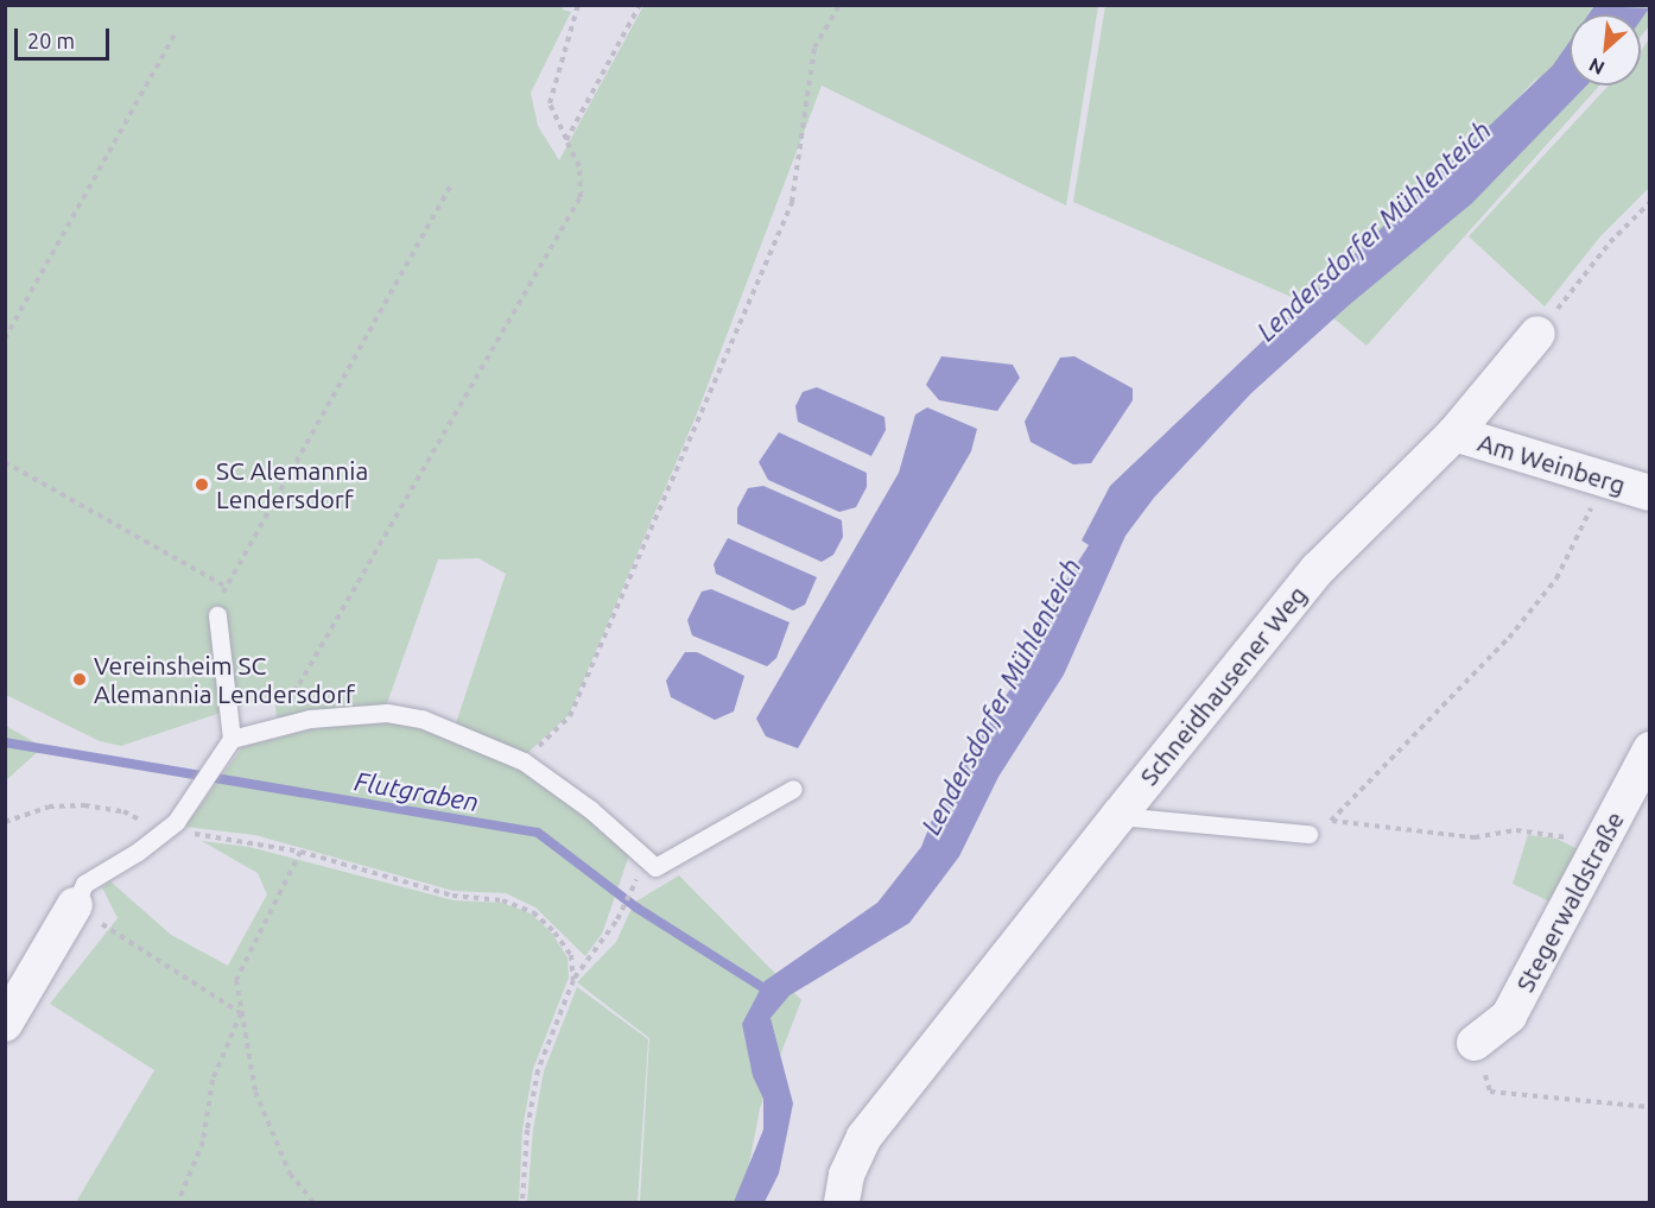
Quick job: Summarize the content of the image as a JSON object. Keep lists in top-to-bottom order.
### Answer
{
  "streets": {
    "street": ["Am Weinberg", "Schneidhausener Weg", "Stegerwaldstraße"]
  },
  "crossings": [
    ["Am Weinberg", "Schneidhausener Weg"]
  ],
  "water": ["Lendersdorfer Mühlenteich", "Flutgraben"],
  "places": ["SC Alemannia Lendersdorf", "Vereinsheim SC Alemannia Lendersdorf"],
  "scale_bar": "20 m",
  "north": "bottom left"
}
